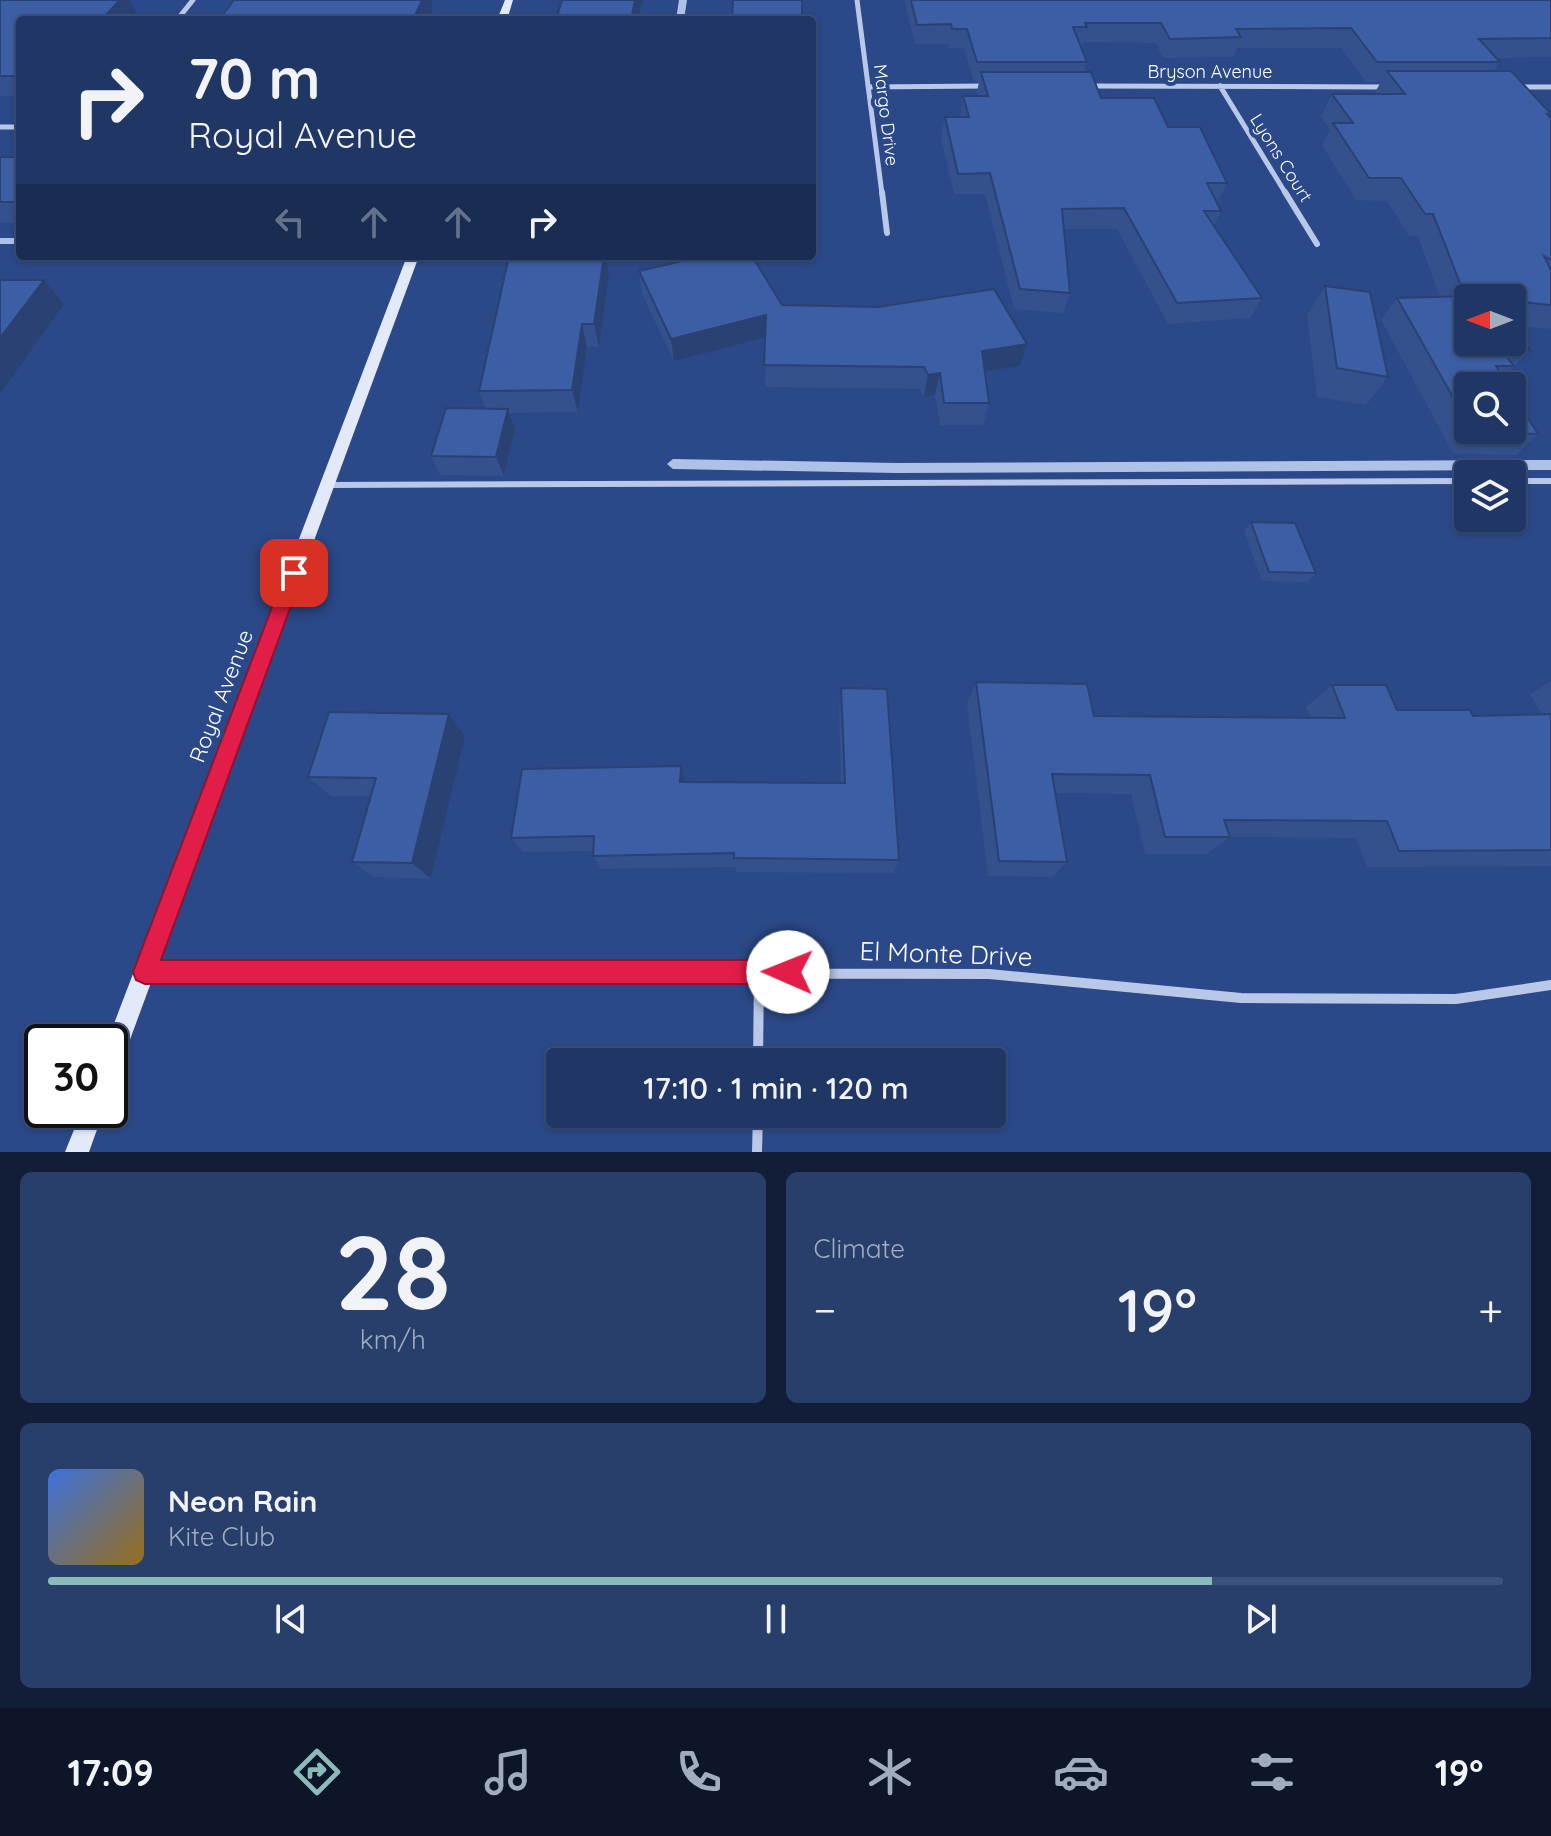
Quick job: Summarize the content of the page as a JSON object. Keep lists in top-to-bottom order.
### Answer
{
  "streets": {
    "main road": ["Royal Avenue"],
    "street": [
      "Bryson Avenue",
      "Margo Drive",
      "Lyons Court",
      "El Monte Drive"
    ]
  },
  "crossings": [
    ["Bryson Avenue", "Lyons Court"],
    ["Royal Avenue", "El Monte Drive"]
  ],
  "north": "left",
  "page": {
    "turn": ["70 m", "Royal Avenue"],
    "limit": "30",
    "trip": "17:10 · 1 min · 120 m",
    "tile": [
      ["28", "km/h"],
      "Climate"
    ],
    "heat": ["−", "19°", "+"],
    "song": ["Neon Rain", "Kite Club"],
    "tabs": ["17:09", "19°"]
  }
}
